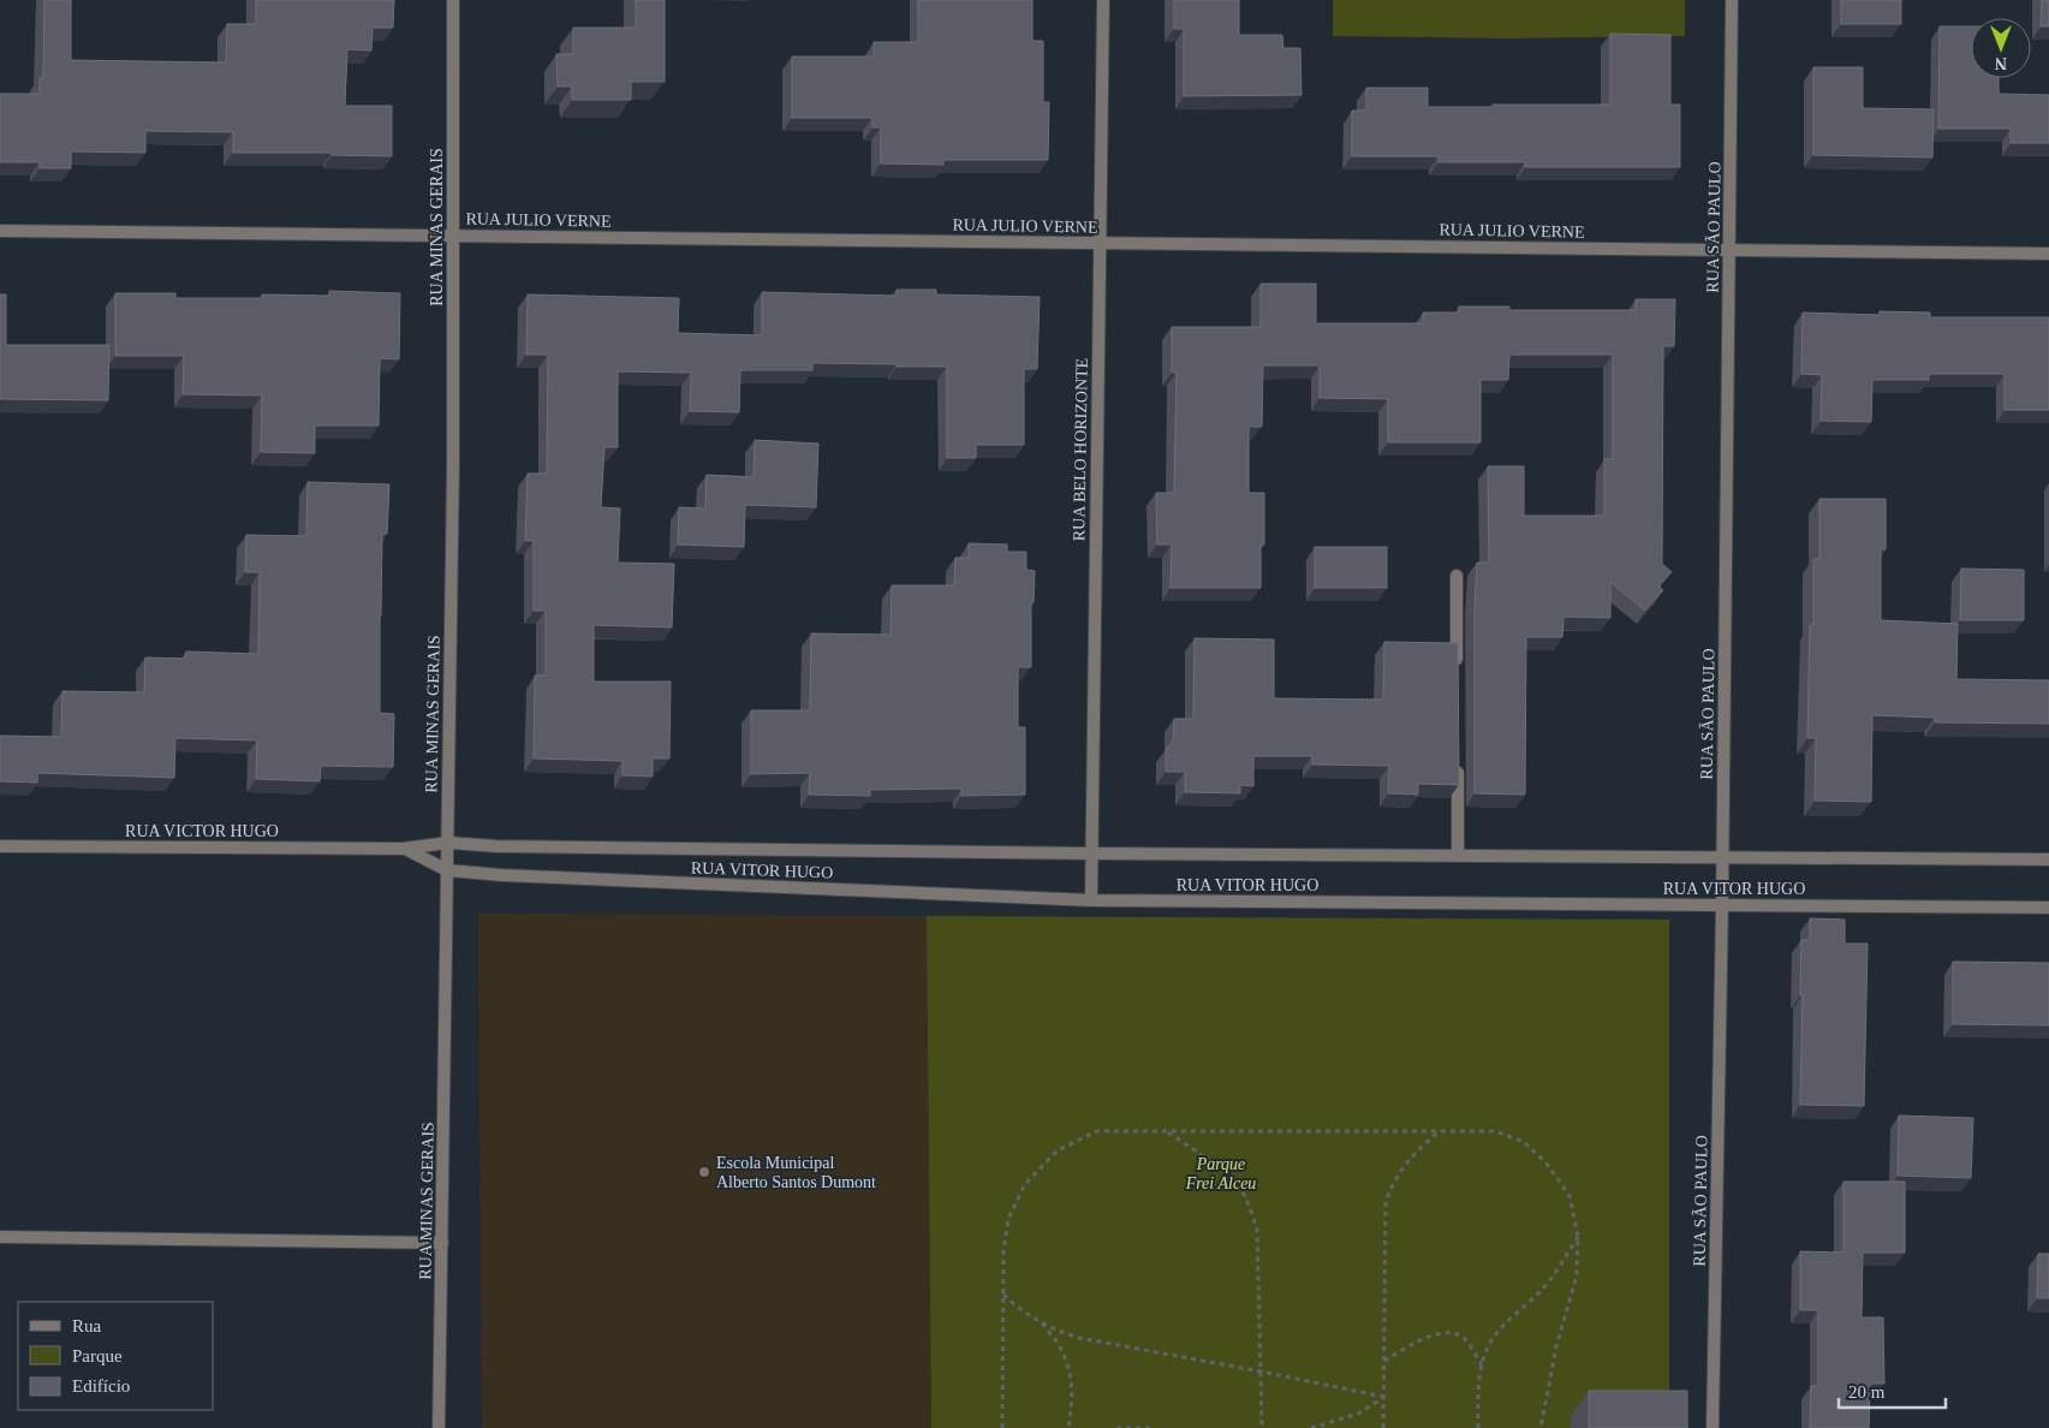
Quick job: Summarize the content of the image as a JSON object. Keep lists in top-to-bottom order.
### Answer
{
  "streets": {
    "street": [
      "RUA JULIO VERNE",
      "RUA MINAS GERAIS",
      "RUA SÃO PAULO",
      "RUA BELO HORIZONTE",
      "RUA VICTOR HUGO",
      "RUA VITOR HUGO"
    ]
  },
  "crossings": [
    ["RUA JULIO VERNE", "RUA MINAS GERAIS"],
    ["RUA JULIO VERNE", "RUA SÃO PAULO"],
    ["RUA JULIO VERNE", "RUA BELO HORIZONTE"],
    ["RUA MINAS GERAIS", "RUA VICTOR HUGO"],
    ["RUA MINAS GERAIS", "RUA VITOR HUGO"],
    ["RUA SÃO PAULO", "RUA VITOR HUGO"],
    ["RUA BELO HORIZONTE", "RUA VITOR HUGO"],
    ["RUA VICTOR HUGO", "RUA VITOR HUGO"]
  ],
  "parks": ["Parque Frei Alceu"],
  "places": ["Escola Municipal Alberto Santos Dumont"],
  "legend": ["Rua", "Parque", "Edifício"],
  "scale_bar": "20 m",
  "north": "bottom"
}
